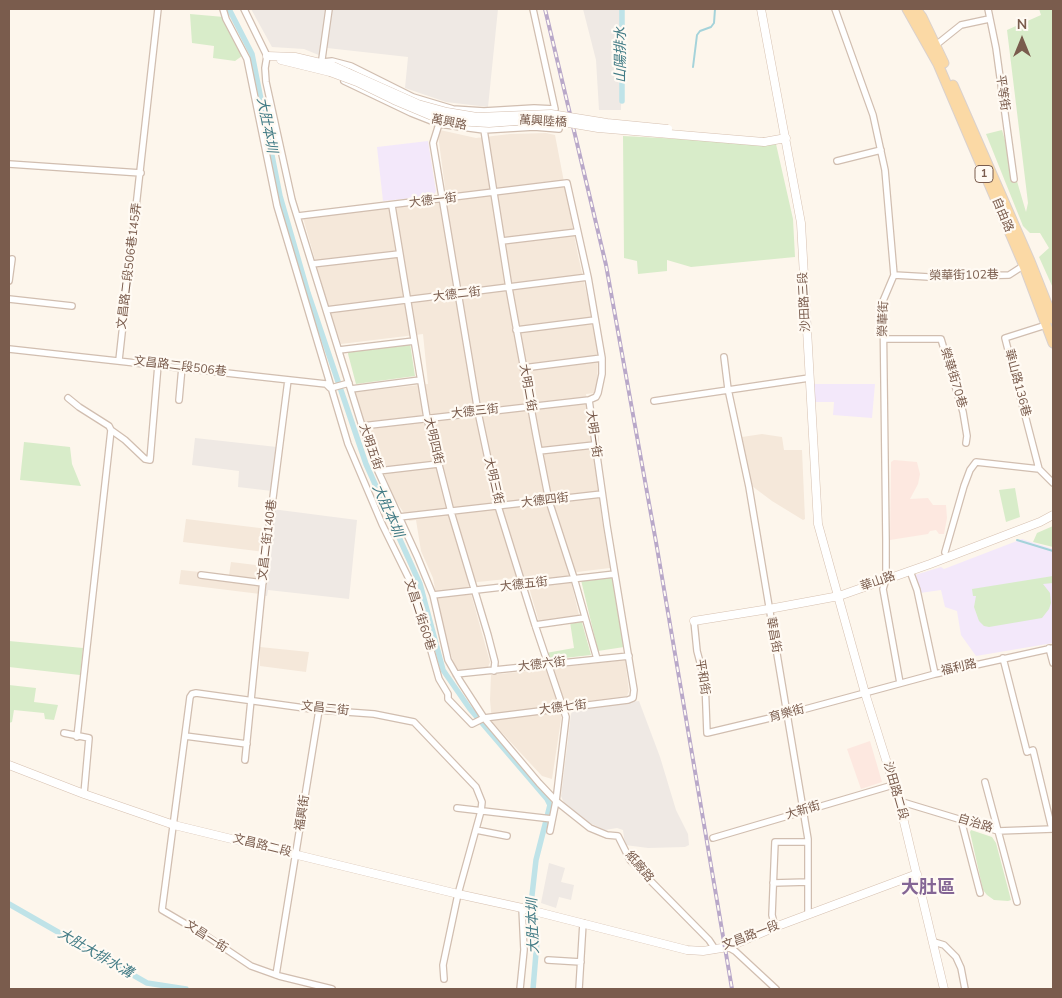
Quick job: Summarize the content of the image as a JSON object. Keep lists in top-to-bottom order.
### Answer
{
  "streets": {
    "main road": ["1", "自由路"],
    "street": [
      "平等街",
      "萬興陸橋",
      "萬興路",
      "大德一街",
      "文昌路二段506巷145弄",
      "榮華街102巷",
      "大德二街",
      "沙田路三段",
      "榮華街",
      "文昌路二段506巷",
      "榮華街70巷",
      "華山路136巷",
      "大明二街",
      "大德三街",
      "大明一街",
      "大明四街",
      "大明五街",
      "大明三街",
      "大德四街",
      "文昌二街140巷",
      "華山路",
      "大德五街",
      "文昌二街60巷",
      "華昌街",
      "大德六街",
      "福利路",
      "平和街",
      "大德七街",
      "文昌二街",
      "育樂街",
      "沙田路二段",
      "大新街",
      "福興街",
      "自治路",
      "文昌路二段",
      "紙廠路",
      "文昌路一段",
      "文昌一街"
    ]
  },
  "crossings": [
    ["萬興陸橋", "萬興路"],
    ["萬興陸橋", "沙田路三段"],
    ["萬興路", "大明二街"],
    ["萬興路", "大明五街"],
    ["萬興路", "大明三街"],
    ["大德一街", "大明二街"],
    ["大德一街", "大明一街"],
    ["大德一街", "大明四街"],
    ["大德一街", "大明五街"],
    ["大德一街", "大明三街"],
    ["自由路", "榮華街102巷"],
    ["自由路", "華山路136巷"],
    ["文昌路二段506巷145弄", "文昌路二段506巷"],
    ["榮華街102巷", "榮華街"],
    ["大德二街", "大明二街"],
    ["大德二街", "大明一街"],
    ["大德二街", "大明四街"],
    ["大德二街", "大明五街"],
    ["大德二街", "大明三街"],
    ["沙田路三段", "華山路"],
    ["沙田路三段", "沙田路二段"],
    ["榮華街", "榮華街70巷"],
    ["榮華街", "華山路"],
    ["榮華街", "福利路"],
    ["文昌路二段506巷", "大明四街"],
    ["文昌路二段506巷", "大明五街"],
    ["文昌路二段506巷", "文昌二街140巷"],
    ["文昌路二段506巷", "文昌二街60巷"],
    ["大明二街", "大德三街"],
    ["大明二街", "大德四街"],
    ["大明二街", "大德五街"],
    ["大明二街", "大德六街"],
    ["大德三街", "大明一街"],
    ["大德三街", "大明四街"],
    ["大德三街", "大明五街"],
    ["大德三街", "大明三街"],
    ["大明一街", "大德四街"],
    ["大明一街", "大德五街"],
    ["大明一街", "大德六街"],
    ["大明一街", "大德七街"],
    ["大明四街", "大德四街"],
    ["大明四街", "大德五街"],
    ["大明四街", "大德六街"],
    ["大明五街", "大明三街"],
    ["大明五街", "大德四街"],
    ["大明五街", "大德五街"],
    ["大明五街", "大德六街"],
    ["大明五街", "大德七街"],
    ["大明五街", "紙廠路"],
    ["大明三街", "大德四街"],
    ["大明三街", "大德五街"],
    ["大明三街", "大德六街"],
    ["大明三街", "大德七街"],
    ["大明三街", "紙廠路"],
    ["文昌二街140巷", "文昌二街"],
    ["華山路", "華昌街"],
    ["華山路", "平和街"],
    ["華山路", "沙田路二段"],
    ["文昌二街60巷", "大德七街"],
    ["華昌街", "育樂街"],
    ["華昌街", "大新街"],
    ["華昌街", "文昌路一段"],
    ["福利路", "育樂街"],
    ["福利路", "沙田路二段"],
    ["平和街", "育樂街"],
    ["文昌二街", "福興街"],
    ["文昌二街", "文昌路二段"],
    ["文昌二街", "文昌一街"],
    ["育樂街", "沙田路二段"],
    ["沙田路二段", "大新街"],
    ["沙田路二段", "自治路"],
    ["沙田路二段", "文昌路一段"],
    ["福興街", "文昌路二段"],
    ["福興街", "文昌一街"],
    ["文昌路二段", "文昌路一段"],
    ["文昌路二段", "文昌一街"],
    ["紙廠路", "文昌路一段"]
  ],
  "districts": ["大肚區"],
  "water": ["山陽排水", "大肚本圳", "大肚大排水溝"],
  "north": "top"
}
